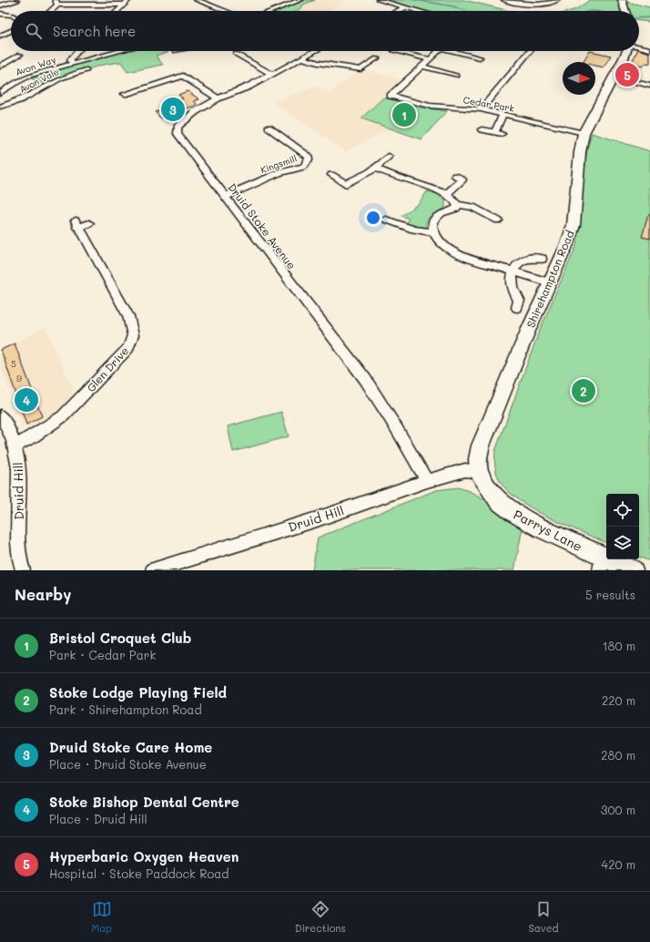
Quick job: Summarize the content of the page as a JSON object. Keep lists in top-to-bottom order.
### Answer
{
  "streets": {
    "main road": ["Shirehampton Road", "Parrys Lane"],
    "street": [
      "Avon Way",
      "Avon Vale",
      "Cedar Park",
      "Kingsmill",
      "Druid Stoke Avenue",
      "Glen Drive",
      "Druid Hill"
    ]
  },
  "crossings": [
    ["Cedar Park", "Shirehampton Road"],
    ["Kingsmill", "Druid Stoke Avenue"],
    ["Druid Stoke Avenue", "Druid Hill"],
    ["Shirehampton Road", "Druid Hill"],
    ["Shirehampton Road", "Parrys Lane"],
    ["Glen Drive", "Druid Hill"],
    ["Druid Hill", "Parrys Lane"]
  ],
  "house_numbers": ["5", "9"],
  "north": "right",
  "page": {
    "search": "Search here",
    "pins": [
      "5",
      "3",
      "1",
      "2",
      "4"
    ],
    "heading": ["Nearby", "5 results"],
    "list": [
      {
        "mark": "1",
        "name": "Bristol Croquet Club",
        "note": "Park · Cedar Park",
        "value": "180 m"
      },
      {
        "mark": "2",
        "name": "Stoke Lodge Playing Field",
        "note": "Park · Shirehampton Road",
        "value": "220 m"
      },
      {
        "mark": "3",
        "name": "Druid Stoke Care Home",
        "note": "Place · Druid Stoke Avenue",
        "value": "280 m"
      },
      {
        "mark": "4",
        "name": "Stoke Bishop Dental Centre",
        "note": "Place · Druid Hill",
        "value": "300 m"
      },
      {
        "mark": "5",
        "name": "Hyperbaric Oxygen Heaven",
        "note": "Hospital · Stoke Paddock Road",
        "value": "420 m"
      }
    ],
    "nav": ["Map", "Directions", "Saved"]
  }
}
